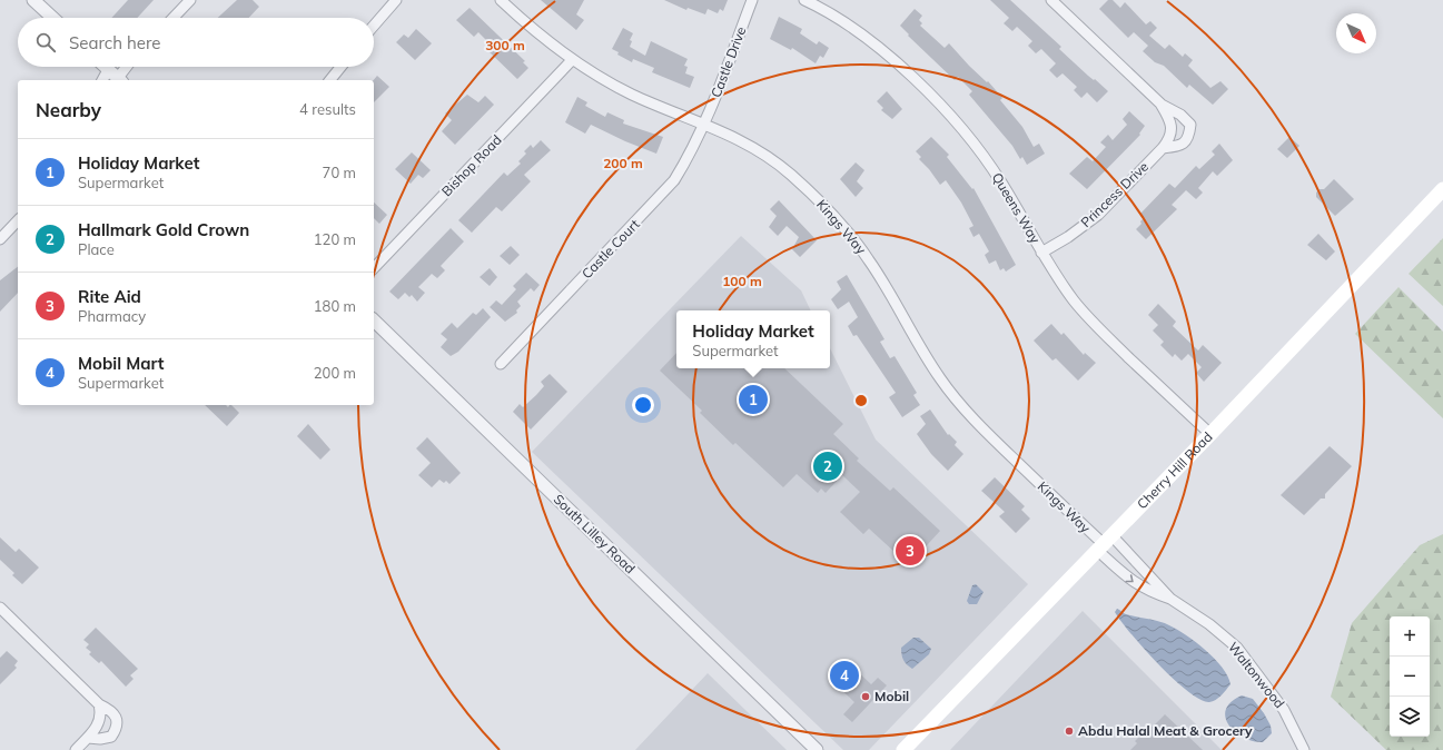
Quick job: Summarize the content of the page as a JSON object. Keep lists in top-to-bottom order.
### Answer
{
  "streets": {
    "main road": ["Cherry Hill Road"],
    "street": [
      "Castle Drive",
      "Bishop Road",
      "Princess Drive",
      "Queens Way",
      "Kings Way",
      "Castle Court",
      "South Lilley Road",
      "Waltonwood"
    ]
  },
  "crossings": [
    ["Castle Drive", "Kings Way"],
    ["Castle Drive", "Castle Court"],
    ["Bishop Road", "Kings Way"],
    ["Princess Drive", "Queens Way"],
    ["Queens Way", "Cherry Hill Road"],
    ["Kings Way", "Castle Court"],
    ["Kings Way", "Cherry Hill Road"],
    ["Kings Way", "Waltonwood"],
    ["Cherry Hill Road", "Waltonwood"]
  ],
  "places": ["Mobil", "Abdu Halal Meat & Grocery"],
  "north": "bottom right",
  "page": {
    "search": "Search here",
    "heading": ["Nearby", "4 results"],
    "list": [
      {
        "mark": "1",
        "name": "Holiday Market",
        "note": "Supermarket",
        "value": "70 m"
      },
      {
        "mark": "2",
        "name": "Hallmark Gold Crown",
        "note": "Place",
        "value": "120 m"
      },
      {
        "mark": "3",
        "name": "Rite Aid",
        "note": "Pharmacy",
        "value": "180 m"
      },
      {
        "mark": "4",
        "name": "Mobil Mart",
        "note": "Supermarket",
        "value": "200 m"
      }
    ],
    "popup": ["Holiday Market", "Supermarket"],
    "pins": [
      "1",
      "2",
      "3",
      "4"
    ],
    "map_buttons": ["+", "−"]
  },
  "rings": ["300 m", "200 m", "100 m"]
}
